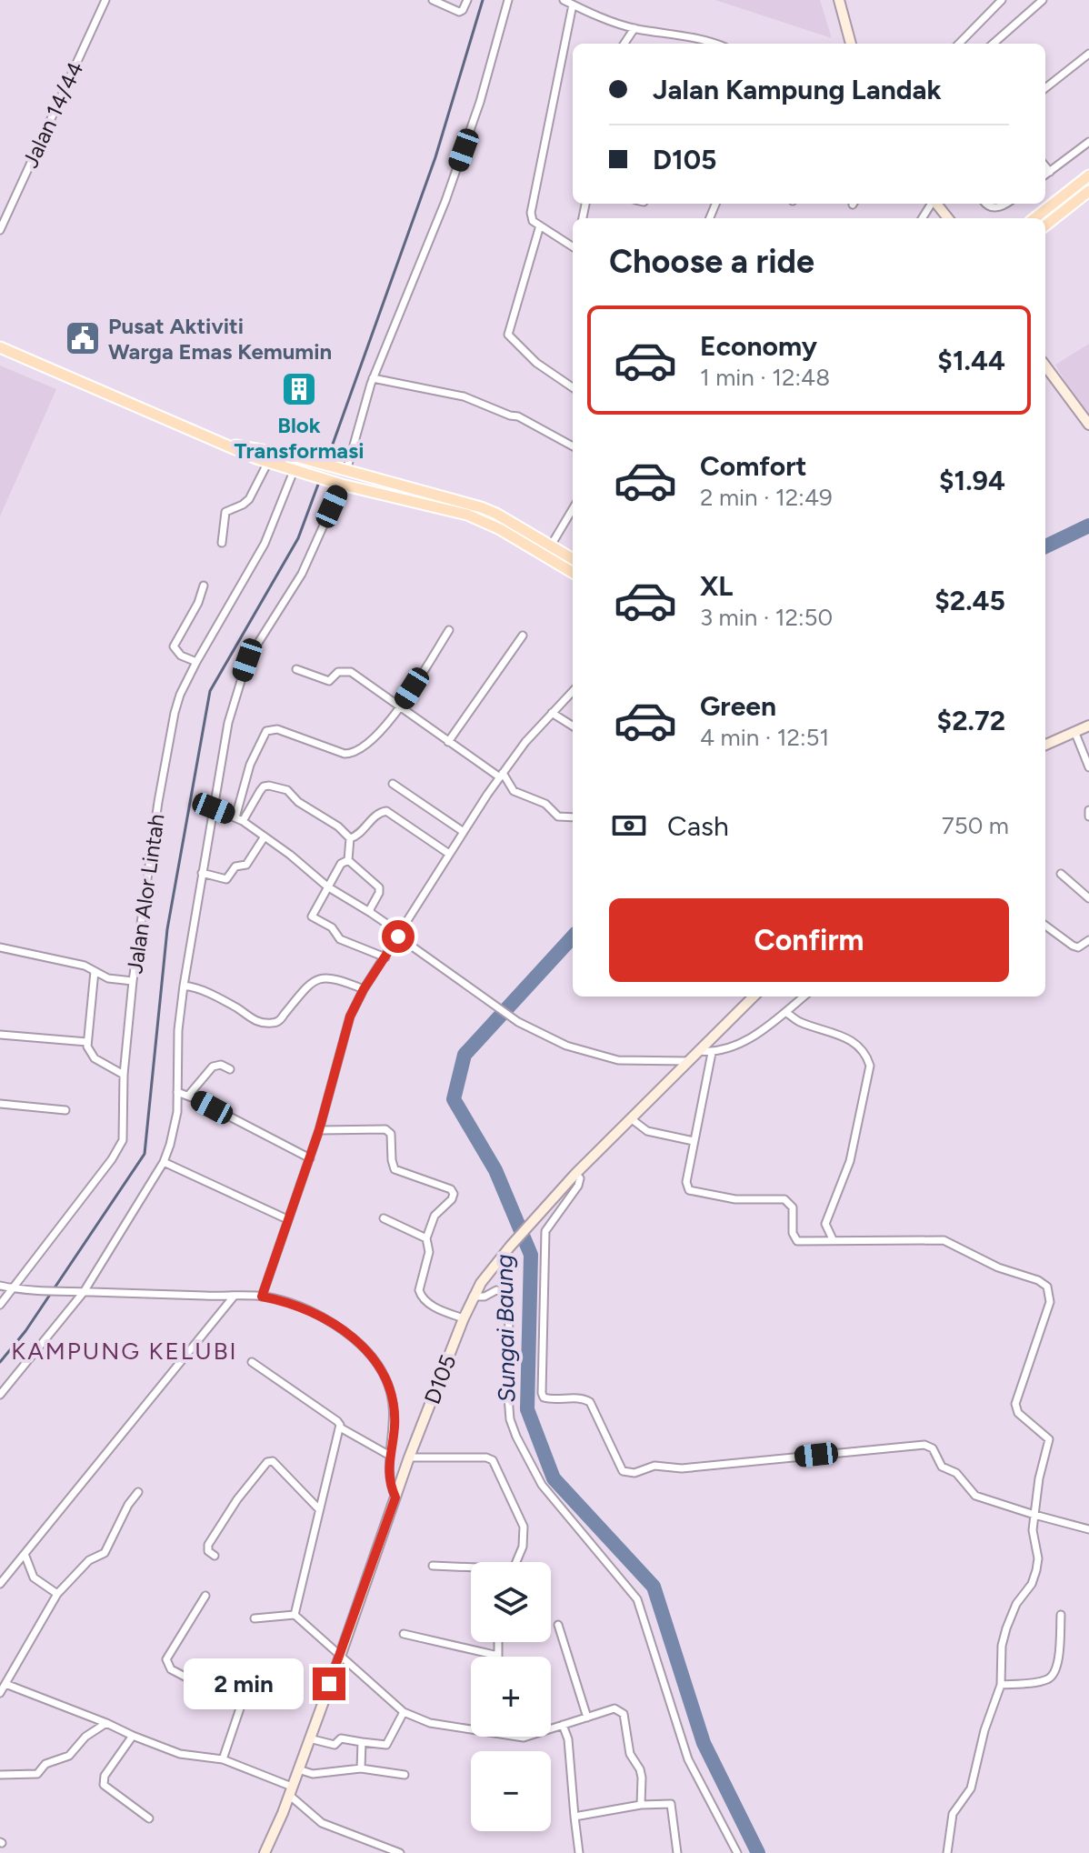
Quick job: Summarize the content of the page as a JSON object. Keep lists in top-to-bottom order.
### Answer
{
  "streets": {
    "street": ["Jalan 14/44", "Jalan Alor Lintah", "D105"]
  },
  "districts": ["KAMPUNG KELUBI"],
  "water": ["Sungai Baung"],
  "places": {
    "public building": ["Pusat Aktiviti Warga Emas Kemumin"],
    "building": ["Blok Transformasi"]
  },
  "page": {
    "banner": ["Jalan Kampung Landak", "D105"],
    "heading": "Choose a ride",
    "list": [
      {
        "name": "Economy",
        "note": "1 min · 12:48",
        "value": "$1.44"
      },
      {
        "name": "Comfort",
        "note": "2 min · 12:49",
        "value": "$1.94"
      },
      {
        "name": "XL",
        "note": "3 min · 12:50",
        "value": "$2.45"
      },
      {
        "name": "Green",
        "note": "4 min · 12:51",
        "value": "$2.72"
      }
    ],
    "pay": ["Cash", "750 m"],
    "buttons": "Confirm",
    "map_buttons": ["+", "−"],
    "bubble": "2 min"
  }
}
